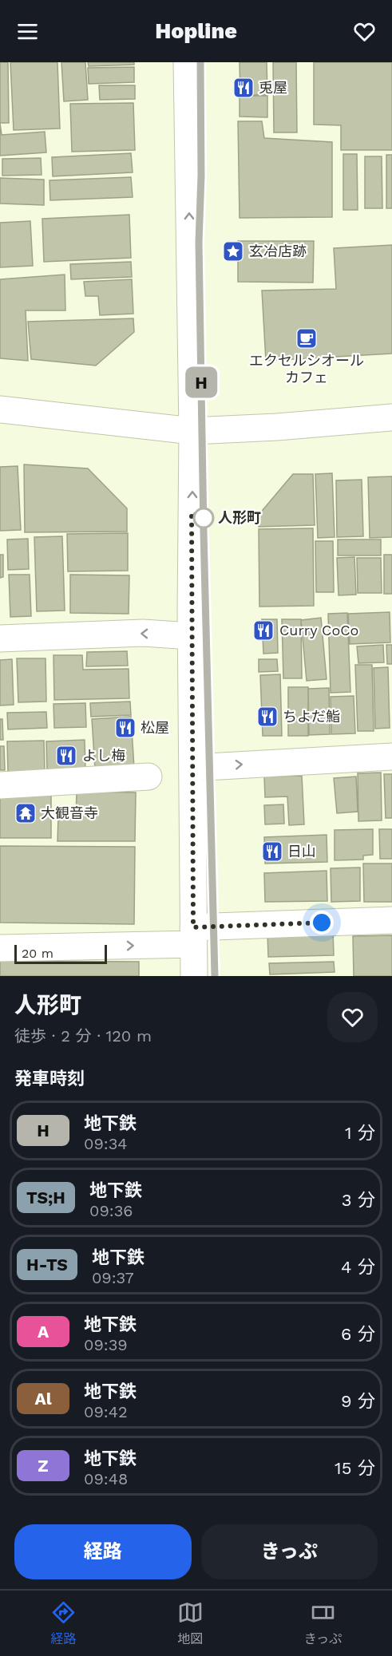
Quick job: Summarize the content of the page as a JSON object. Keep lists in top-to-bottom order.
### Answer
{
  "places": {
    "restaurant": [
      "兎屋",
      "Curry CoCo",
      "ちよだ鮨",
      "松屋",
      "よし梅",
      "日山"
    ],
    "place": ["玄冶店跡"],
    "cafe": ["エクセルシオール カフェ"],
    "other": ["人形町"],
    "temple": ["大観音寺"]
  },
  "lines": ["metro line H"],
  "scale_bar": "20 m",
  "page": {
    "header": "Hopline",
    "on_map": "H",
    "scale": "20 m",
    "heading": [
      ["人形町", "徒歩 · 2 分 · 120 m"],
      "発車時刻"
    ],
    "list": [
      {
        "mark": "H",
        "name": "地下鉄",
        "note": "09:34",
        "value": "1 分"
      },
      {
        "mark": "TS;H",
        "name": "地下鉄",
        "note": "09:36",
        "value": "3 分"
      },
      {
        "mark": "H-TS",
        "name": "地下鉄",
        "note": "09:37",
        "value": "4 分"
      },
      {
        "mark": "A",
        "name": "地下鉄",
        "note": "09:39",
        "value": "6 分"
      },
      {
        "mark": "Al",
        "name": "地下鉄",
        "note": "09:42",
        "value": "9 分"
      },
      {
        "mark": "Z",
        "name": "地下鉄",
        "note": "09:48",
        "value": "15 分"
      }
    ],
    "buttons": ["経路", "きっぷ"],
    "tabs": ["経路", "地図", "きっぷ"]
  }
}
